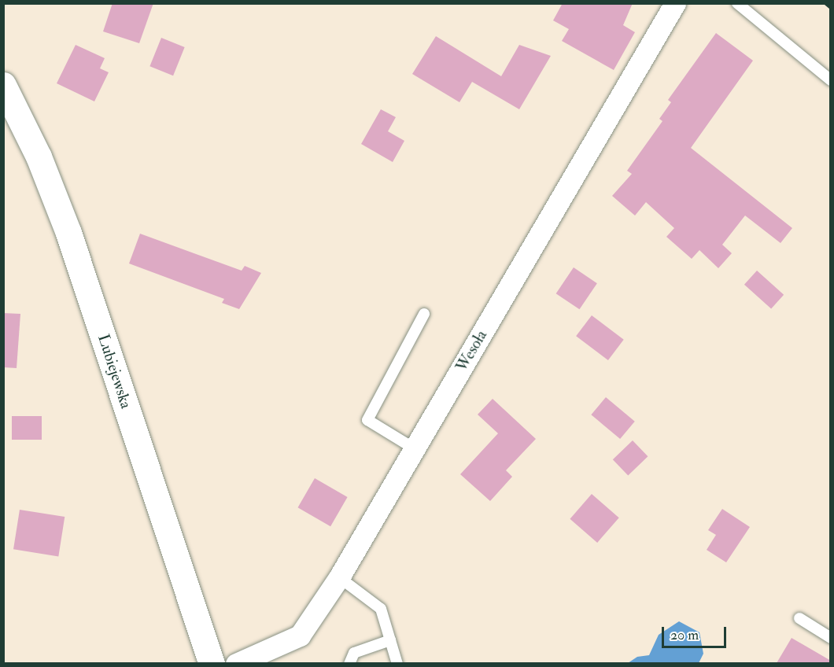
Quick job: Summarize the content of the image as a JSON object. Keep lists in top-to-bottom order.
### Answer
{
  "streets": {
    "main road": ["Lubiejewska"],
    "street": ["Wesoła"]
  },
  "scale_bar": "20 m"
}
